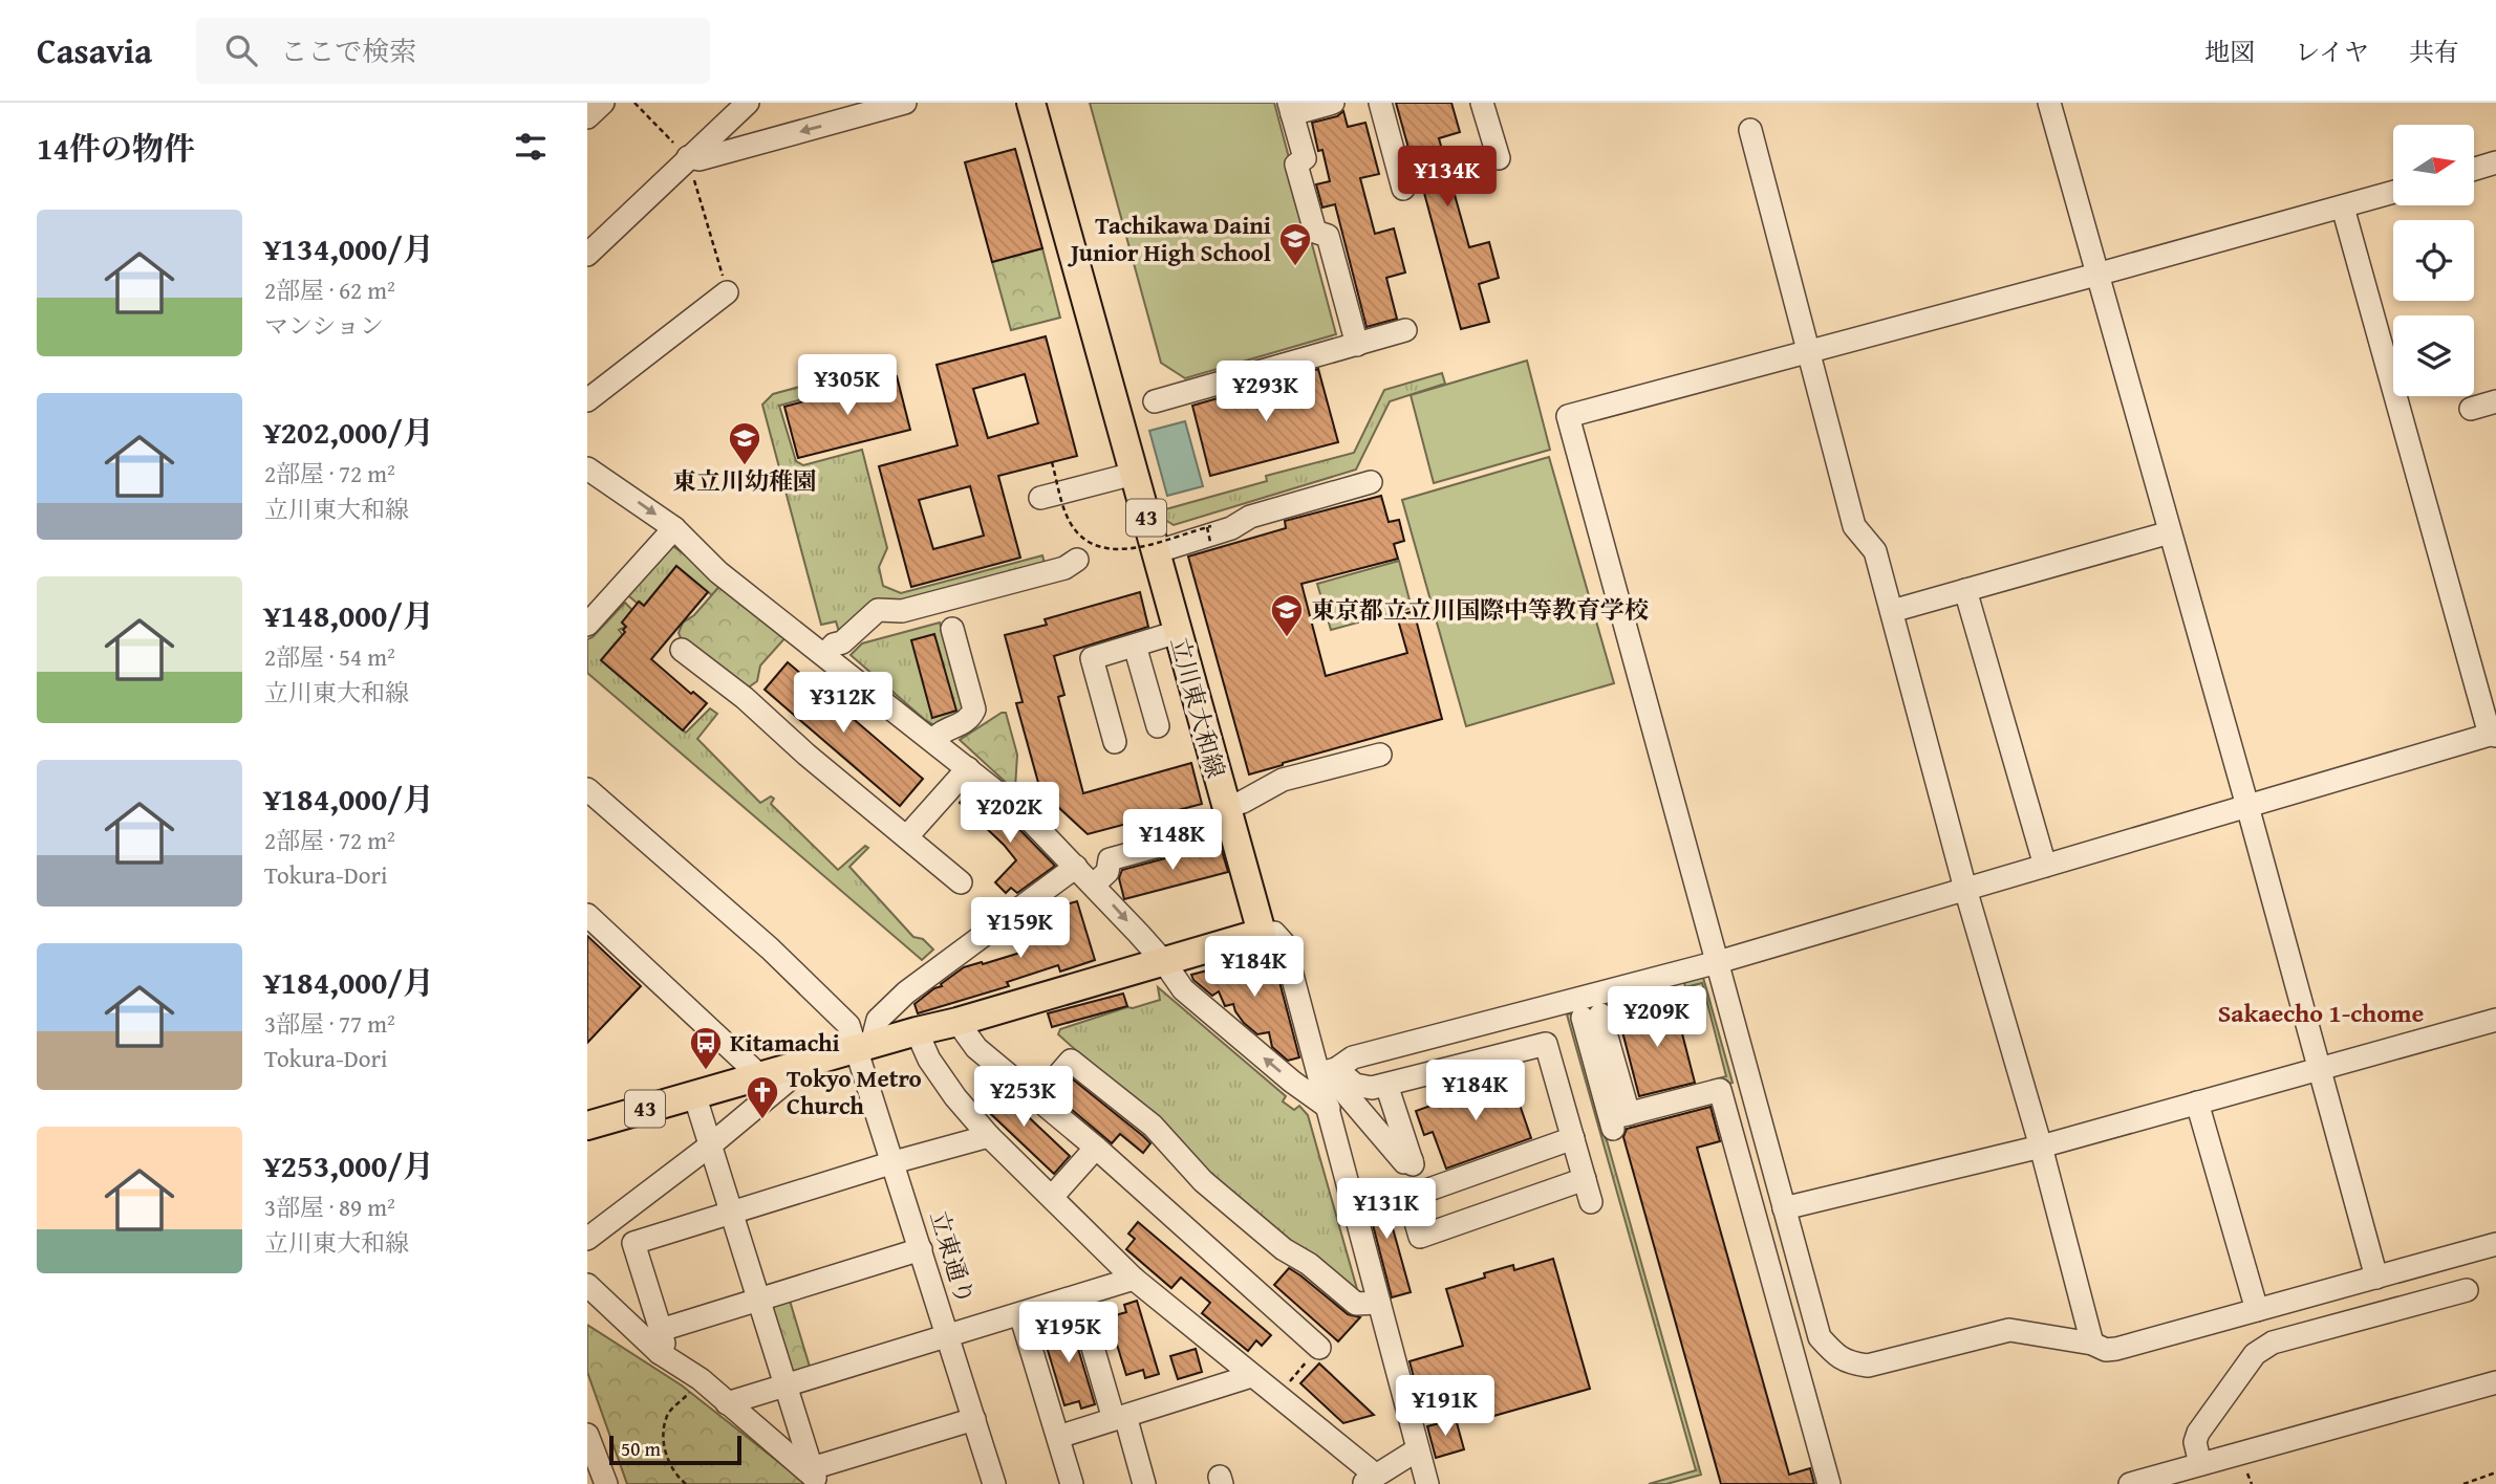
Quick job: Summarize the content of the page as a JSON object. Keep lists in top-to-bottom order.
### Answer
{
  "streets": {
    "main road": ["43", "立川東大和線"],
    "street": ["立東通り"]
  },
  "crossings": [
    ["43", "立川東大和線"],
    ["43", "立東通り"]
  ],
  "districts": ["Sakaecho 1-chome"],
  "places": {
    "school or university": ["Tachikawa Daini Junior High School", "東立川幼稚園", "東京都立立川国際中等教育学校"],
    "bus stop": ["Kitamachi"],
    "church": ["Tokyo Metro Church"]
  },
  "scale_bar": "50 m",
  "north": "right",
  "page": {
    "header": "Casavia",
    "search": "ここで検索",
    "nav": ["地図", "レイヤ", "共有"],
    "heading": "14件の物件",
    "price": [
      "¥134K",
      "¥305K",
      "¥293K",
      "¥312K",
      "¥202K",
      "¥148K",
      "¥159K",
      "¥184K",
      "¥209K",
      "¥184K",
      "¥253K",
      "¥131K",
      "¥195K",
      "¥191K"
    ],
    "list": [
      {
        "name": "¥134,000/月",
        "note": "2部屋 · 62 m² · マンション"
      },
      {
        "name": "¥202,000/月",
        "note": "2部屋 · 72 m² · 立川東大和線"
      },
      {
        "name": "¥148,000/月",
        "note": "2部屋 · 54 m² · 立川東大和線"
      },
      {
        "name": "¥184,000/月",
        "note": "2部屋 · 72 m² · Tokura-Dori"
      },
      {
        "name": "¥184,000/月",
        "note": "3部屋 · 77 m² · Tokura-Dori"
      },
      {
        "name": "¥253,000/月",
        "note": "3部屋 · 89 m² · 立川東大和線"
      }
    ],
    "scale": "50 m"
  }
}
